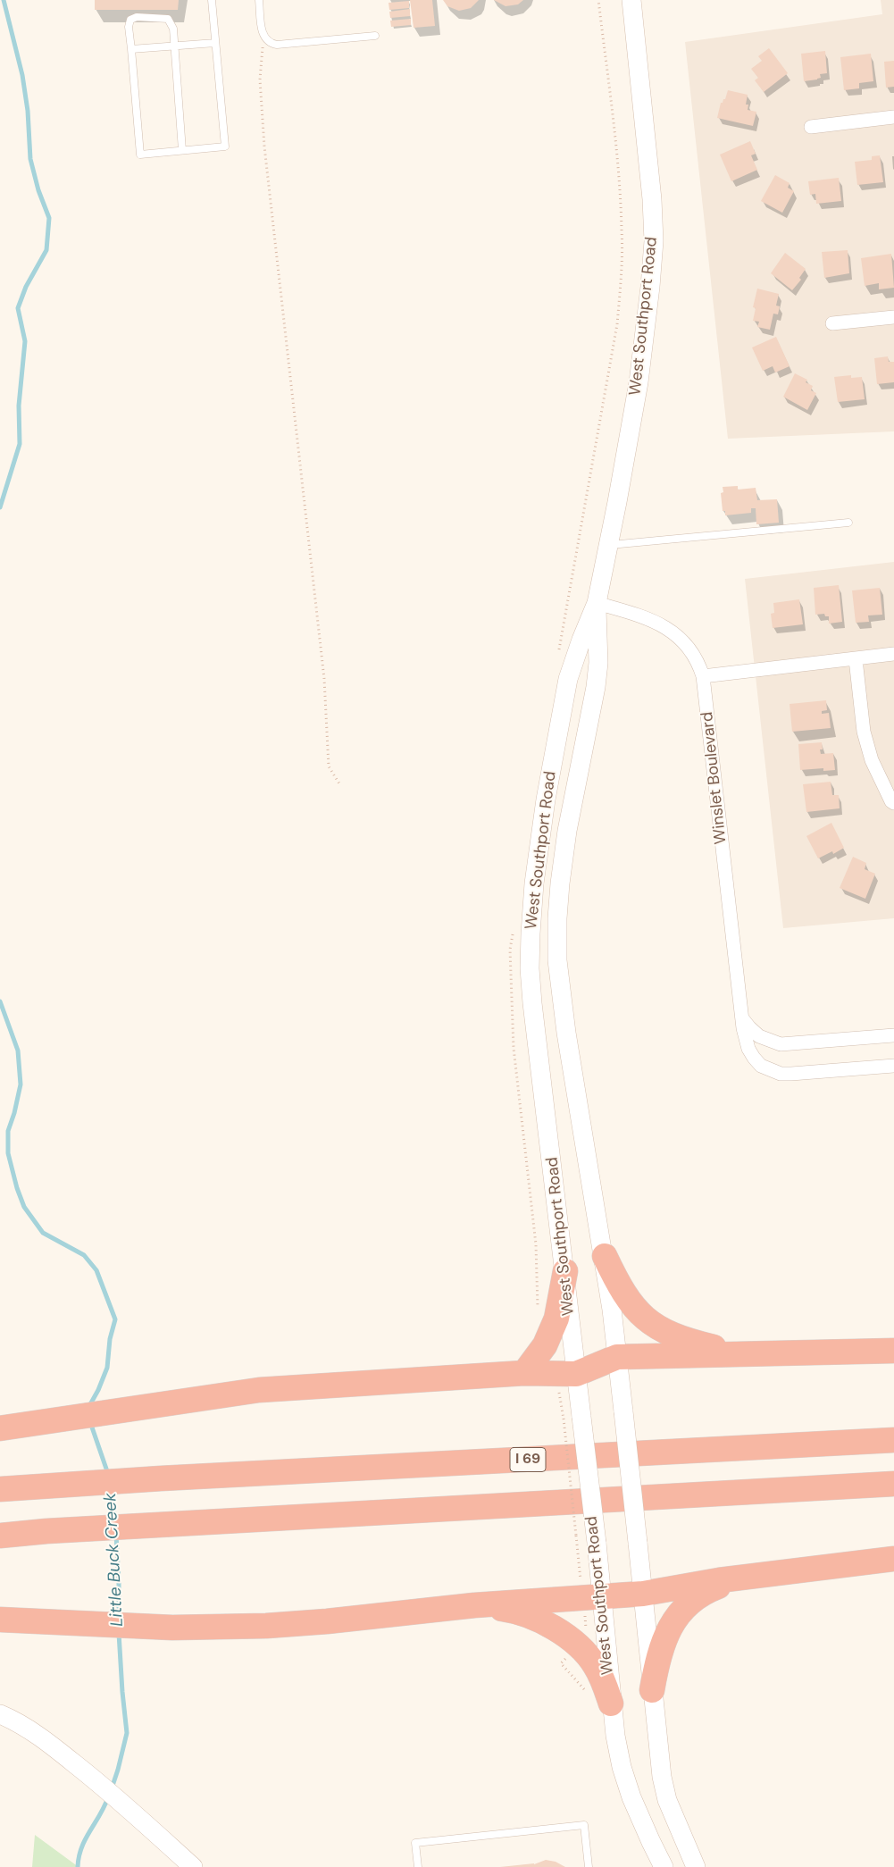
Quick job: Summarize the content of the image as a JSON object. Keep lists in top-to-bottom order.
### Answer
{
  "streets": {
    "highway": ["I 69"],
    "main road": ["West Southport Road"],
    "street": ["Winslet Boulevard"]
  },
  "crossings": [
    ["West Southport Road", "Winslet Boulevard"]
  ],
  "water": ["Little Buck Creek"]
}
